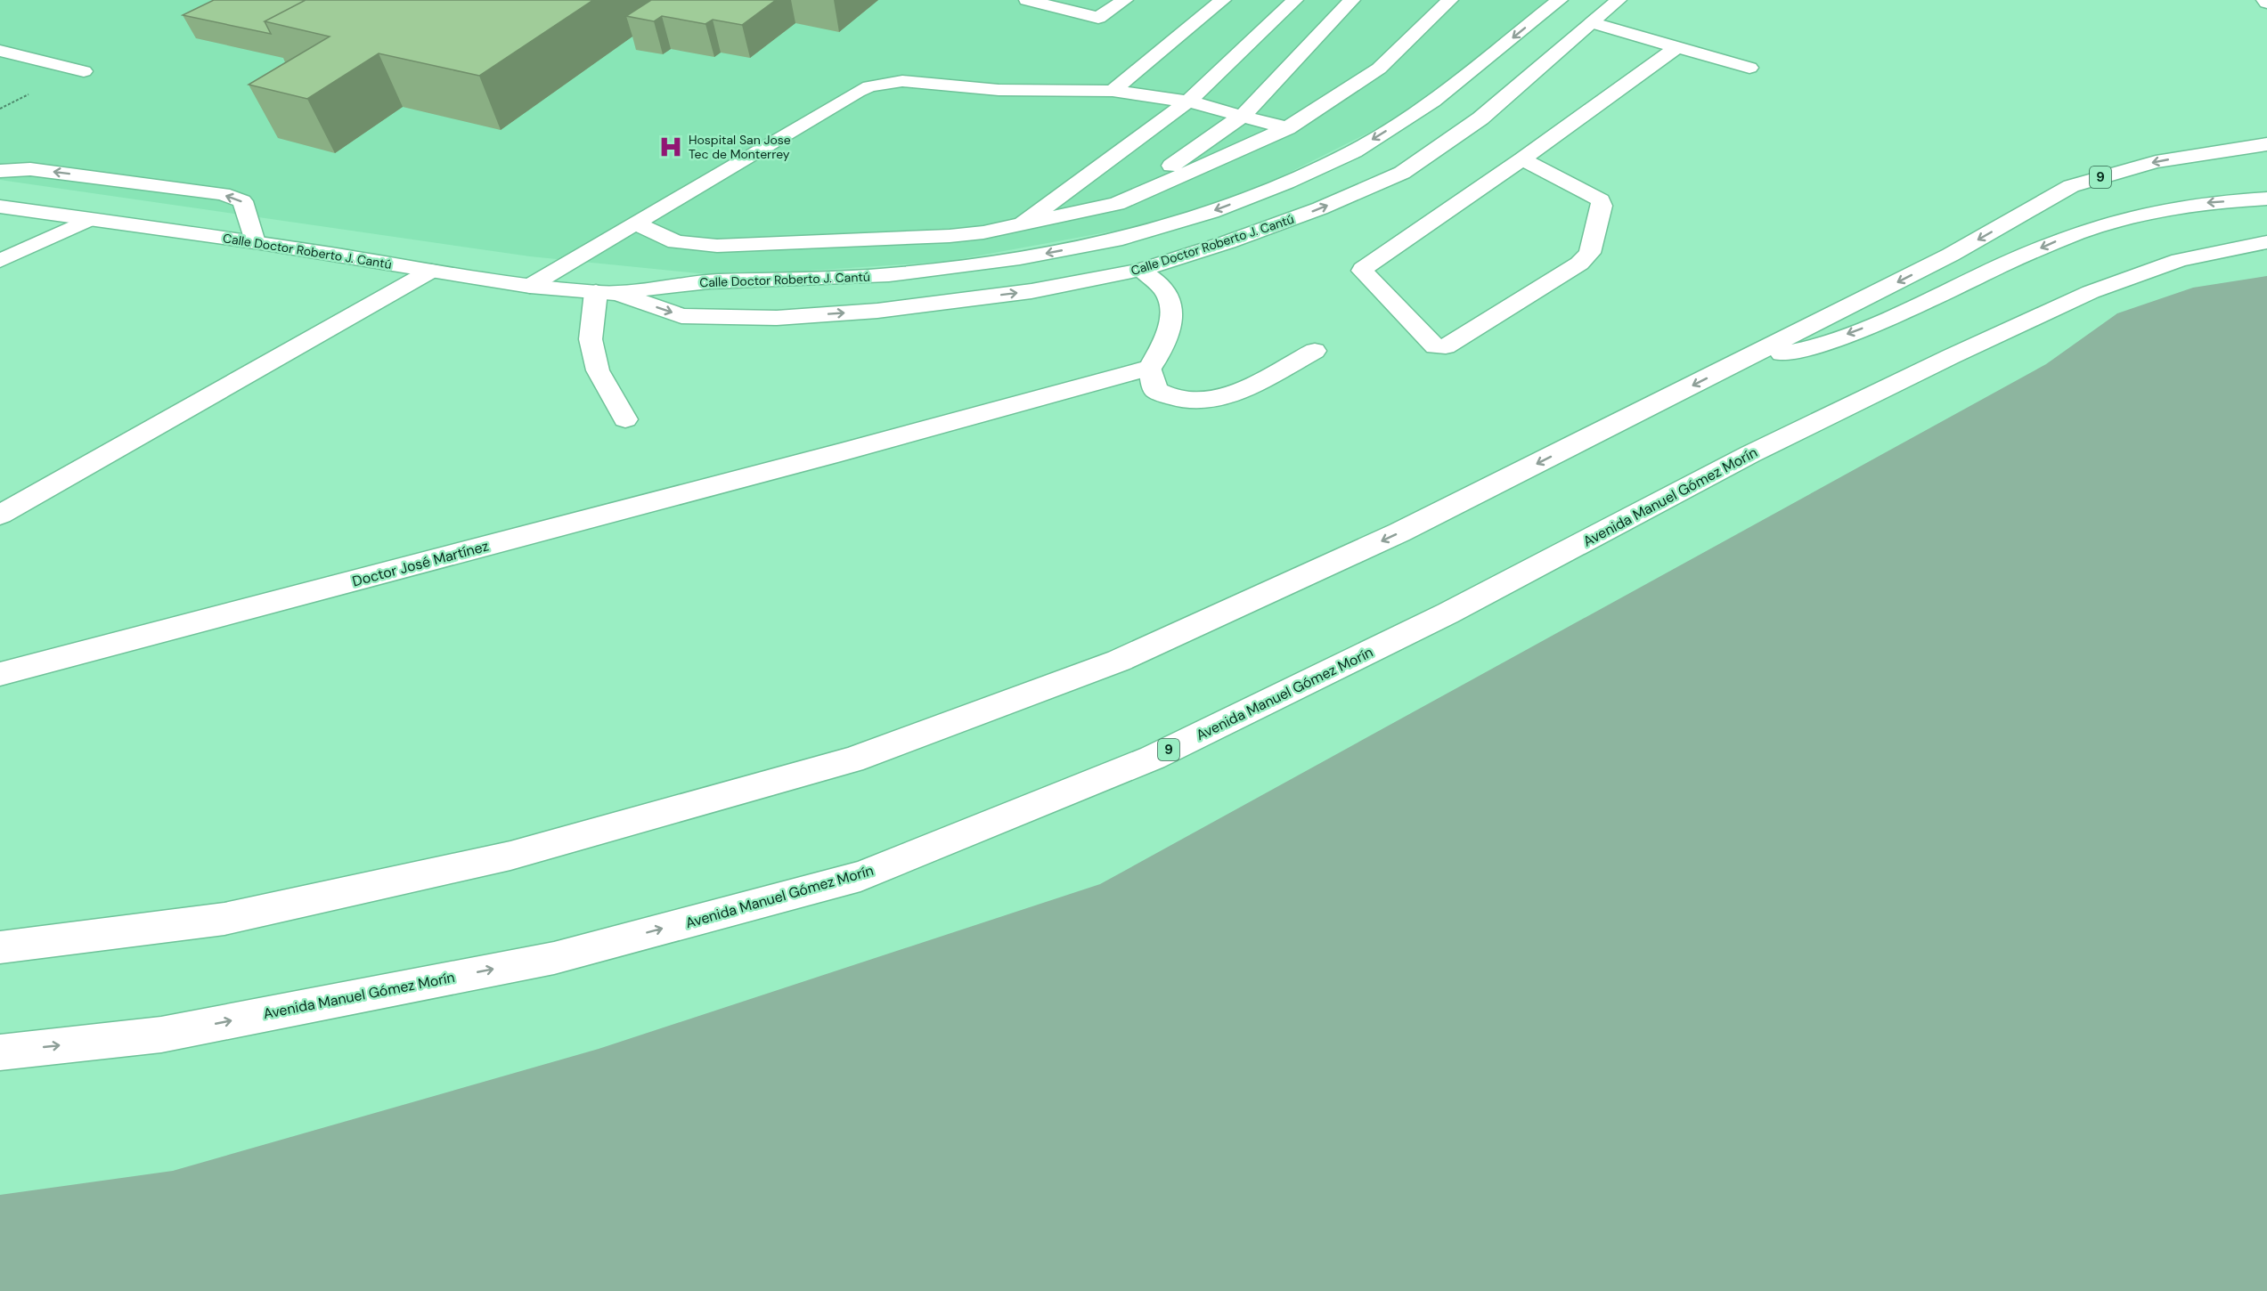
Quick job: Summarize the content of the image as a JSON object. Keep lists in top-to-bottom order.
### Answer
{
  "streets": {
    "main road": [
      "9",
      "Calle Doctor Roberto J. Cantú",
      "Avenida Manuel Gómez Morín",
      "Doctor José Martínez"
    ]
  },
  "places": {
    "hospital": ["Hospital San Jose Tec de Monterrey"]
  }
}
